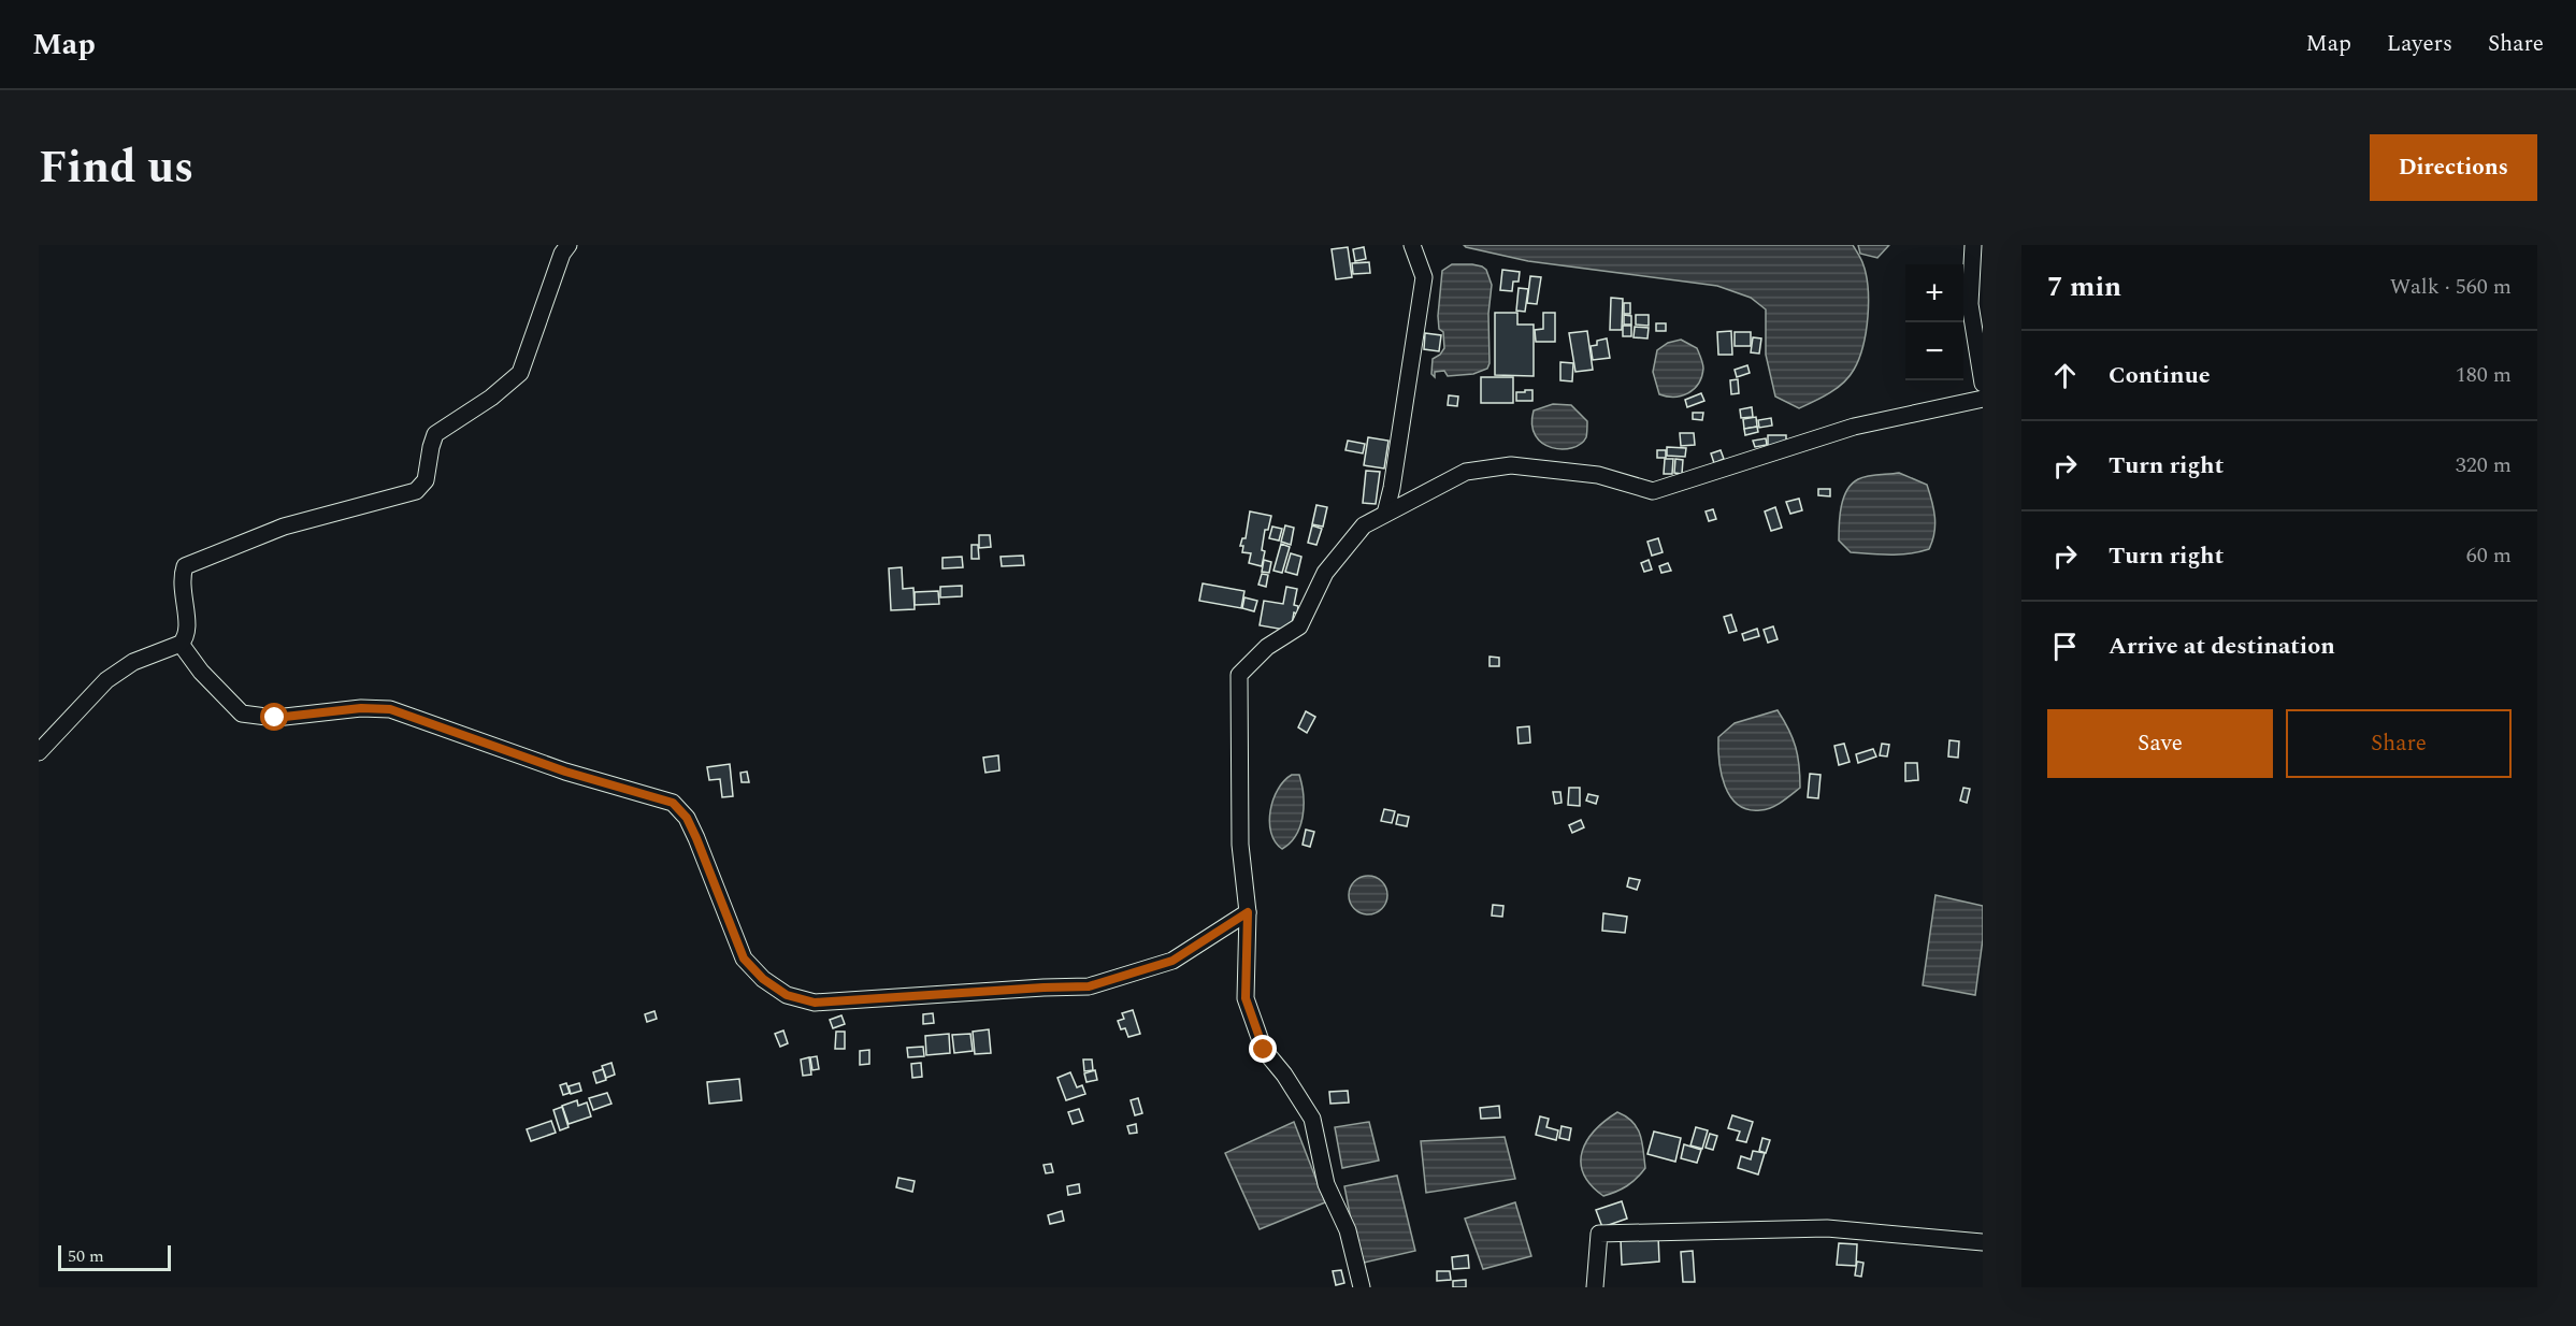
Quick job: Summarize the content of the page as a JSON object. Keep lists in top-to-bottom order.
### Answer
{
  "scale_bar": "50 m",
  "page": {
    "header": "Map",
    "nav": ["Map", "Layers", "Share"],
    "title": "Find us",
    "buttons": [
      "Directions",
      ["Save", "Share"]
    ],
    "heading": ["7 min", "Walk · 560 m"],
    "map_buttons": ["+", "−"],
    "list": [
      ["Continue", "180 m"],
      ["Turn right", "320 m"],
      ["Turn right", "60 m"],
      "Arrive at destination"
    ],
    "scale": "50 m"
  }
}
